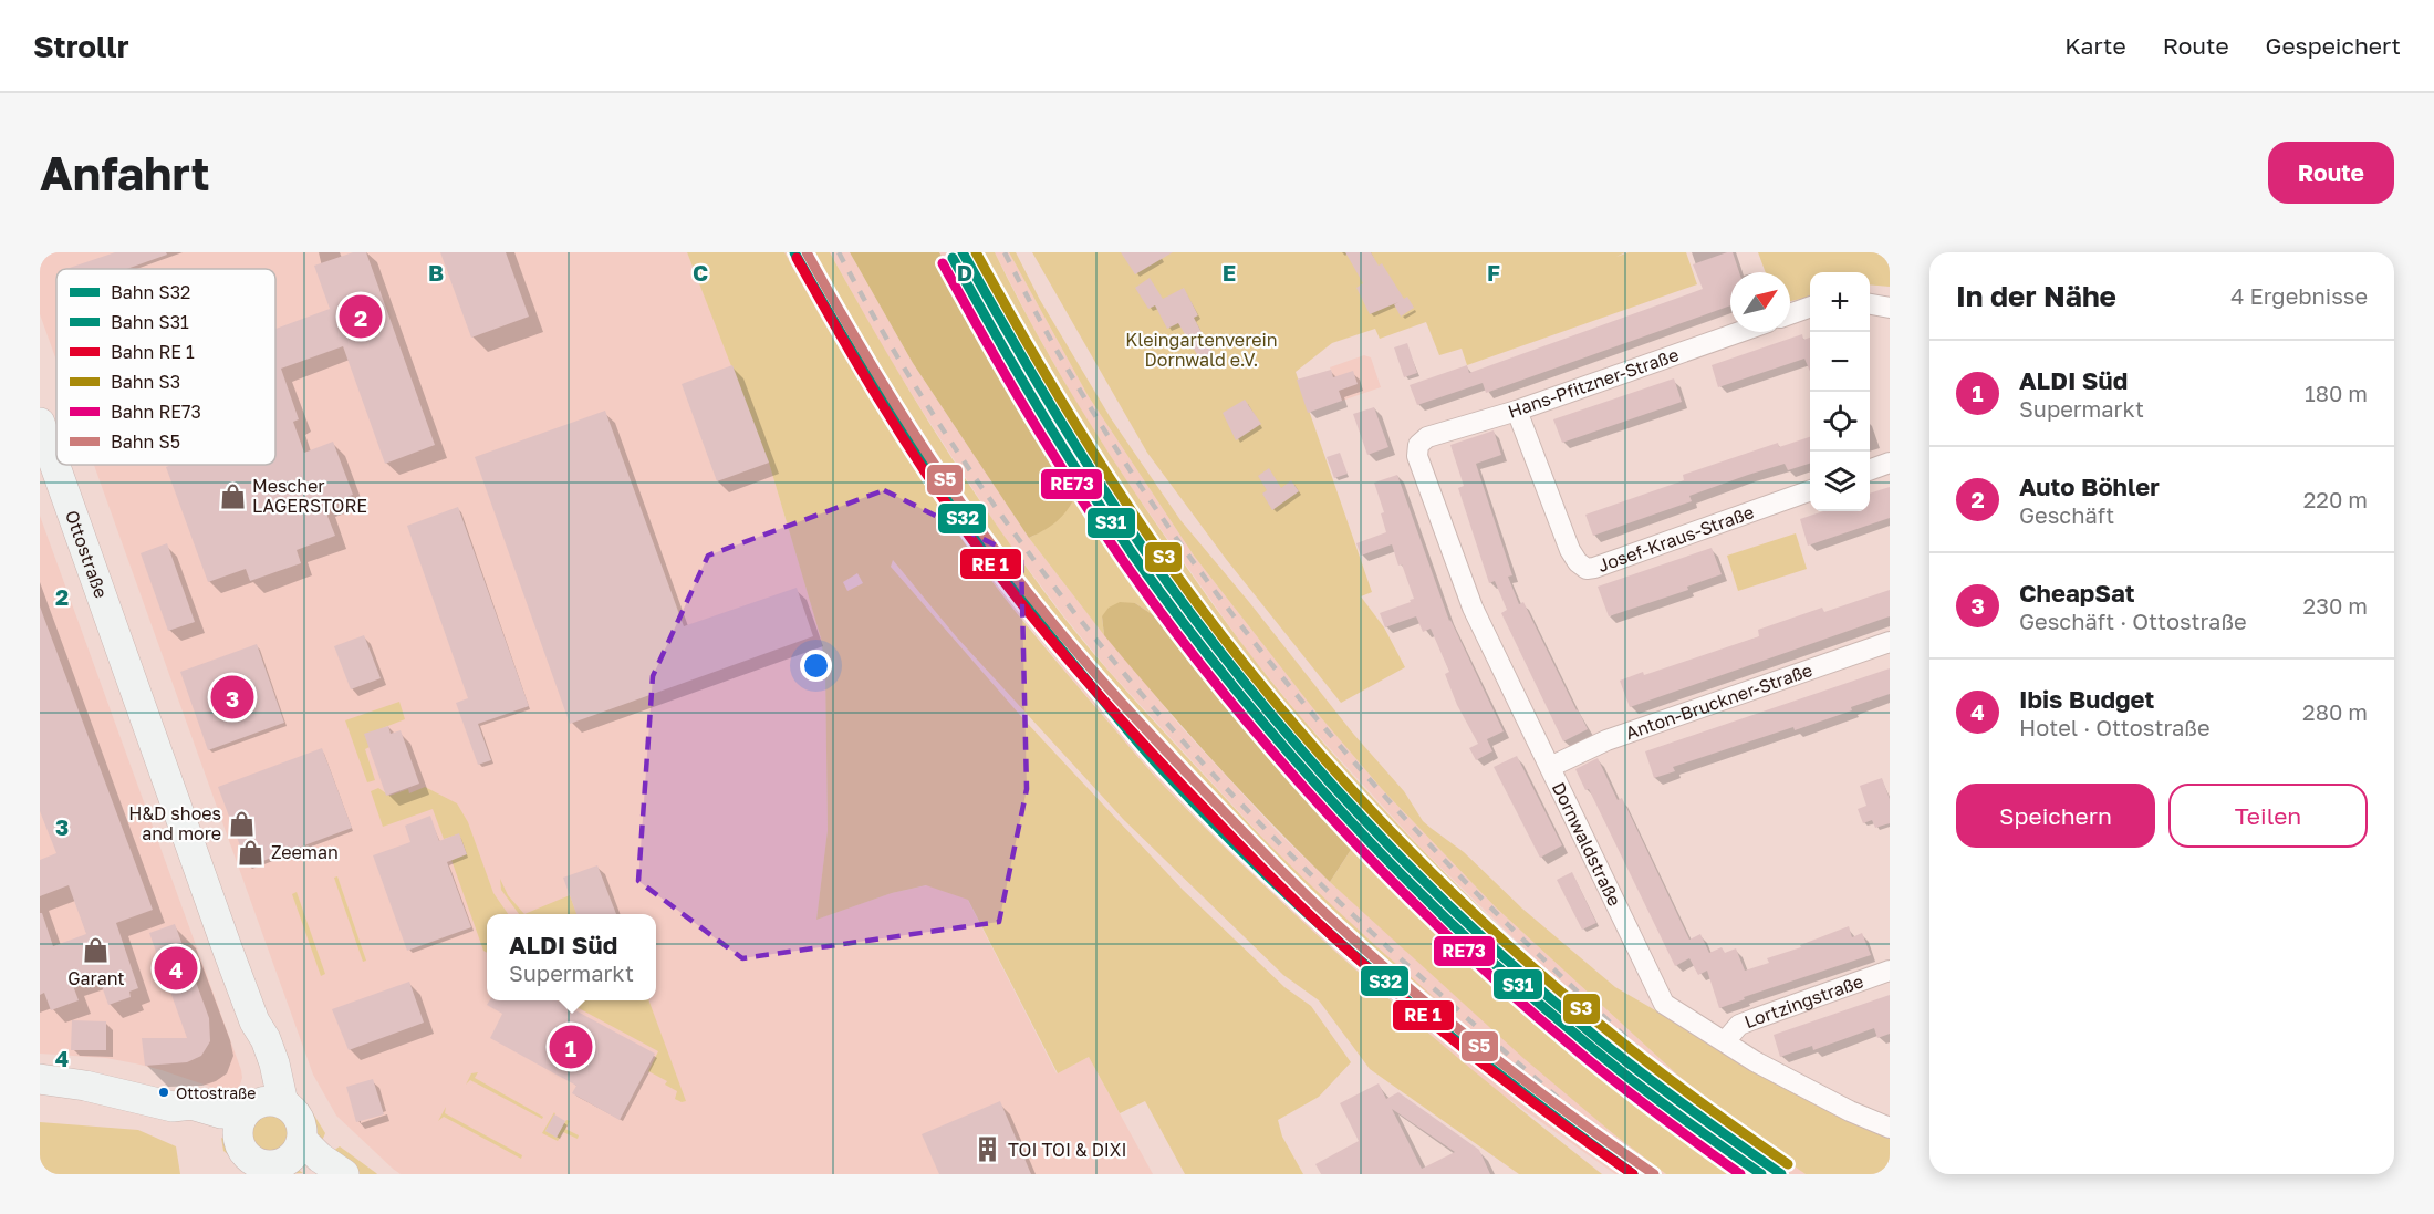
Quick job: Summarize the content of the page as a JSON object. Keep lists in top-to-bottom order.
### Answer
{
  "streets": {
    "main road": ["Ottostraße"],
    "street": [
      "Hans-Pfitzner-Straße",
      "Josef-Kraus-Straße",
      "Anton-Bruckner-Straße",
      "Dornwaldstraße",
      "Lortzingstraße"
    ]
  },
  "crossings": [
    ["Hans-Pfitzner-Straße", "Josef-Kraus-Straße"],
    ["Hans-Pfitzner-Straße", "Dornwaldstraße"],
    ["Anton-Bruckner-Straße", "Dornwaldstraße"],
    ["Dornwaldstraße", "Lortzingstraße"]
  ],
  "parks": ["Kleingartenverein Dornwald e.V."],
  "places": {
    "shop": [
      "Mescher LAGERSTORE",
      "H&D shoes and more",
      "Zeeman",
      "Garant"
    ],
    "other": ["Ottostraße"],
    "building": ["TOI TOI & DIXI"]
  },
  "lines": [
    "rail line S32",
    "rail line S3",
    "rail line S5",
    "rail line S31",
    "rail line RE73"
  ],
  "legend": [
    "Bahn S32",
    "Bahn S31",
    "Bahn RE 1",
    "Bahn S3",
    "Bahn RE73",
    "Bahn S5"
  ],
  "north": "top right",
  "page": {
    "header": "Strollr",
    "nav": ["Karte", "Route", "Gespeichert"],
    "buttons": [
      "Route",
      ["Speichern", "Teilen"]
    ],
    "title": "Anfahrt",
    "heading": ["In der Nähe", "4 Ergebnisse"],
    "map_buttons": ["+", "−"],
    "pins": [
      "2",
      "3",
      "4",
      "1"
    ],
    "list": [
      {
        "mark": "1",
        "name": "ALDI Süd",
        "note": "Supermarkt",
        "value": "180 m"
      },
      {
        "mark": "2",
        "name": "Auto Böhler",
        "note": "Geschäft",
        "value": "220 m"
      },
      {
        "mark": "3",
        "name": "CheapSat",
        "note": "Geschäft · Ottostraße",
        "value": "230 m"
      },
      {
        "mark": "4",
        "name": "Ibis Budget",
        "note": "Hotel · Ottostraße",
        "value": "280 m"
      }
    ],
    "popup": ["ALDI Süd", "Supermarkt"]
  },
  "grid": {
    "columns": [
      "B",
      "C",
      "D",
      "E",
      "F"
    ],
    "rows": ["2", "3", "4"]
  }
}
